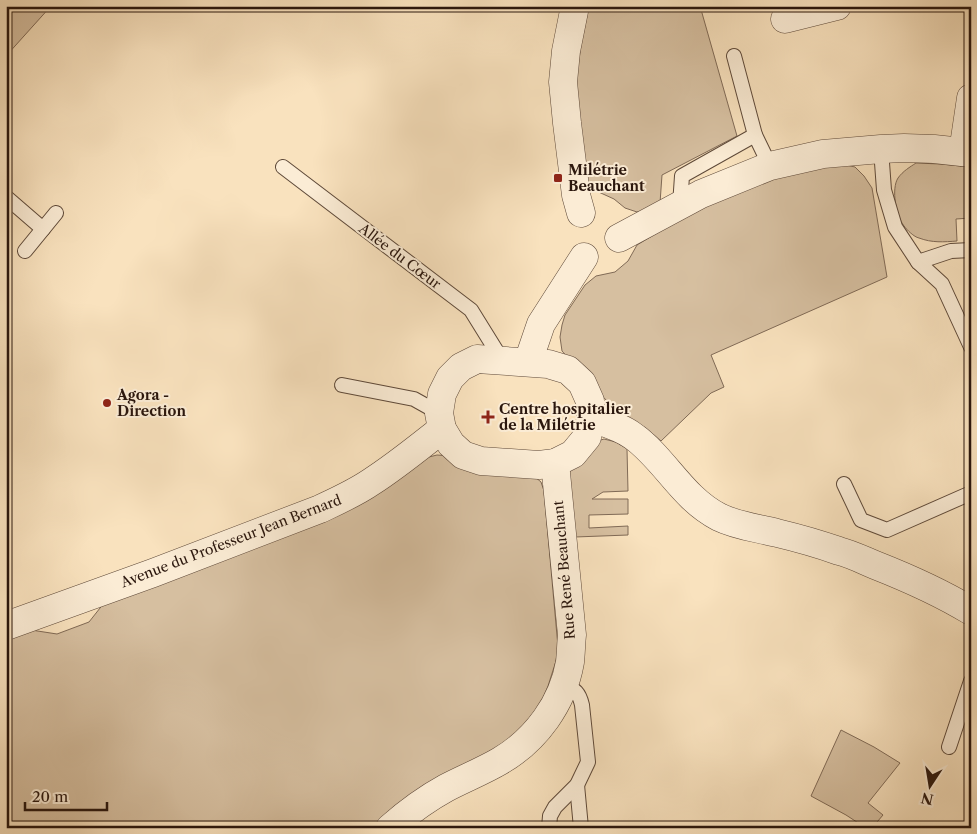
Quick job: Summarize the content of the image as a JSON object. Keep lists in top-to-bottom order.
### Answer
{
  "streets": {
    "street": ["Avenue du Professeur Jean Bernard", "Rue René Beauchant"],
    "lane": ["Allée du Cœur"]
  },
  "crossings": [
    ["Allée du Cœur", "Avenue du Professeur Jean Bernard"],
    ["Allée du Cœur", "Rue René Beauchant"],
    ["Avenue du Professeur Jean Bernard", "Rue René Beauchant"]
  ],
  "places": {
    "transit": ["Milétrie Beauchant"],
    "other": ["Agora - Direction"],
    "health": ["Centre hospitalier de la Milétrie"]
  },
  "scale_bar": "20 m",
  "north": "bottom"
}
